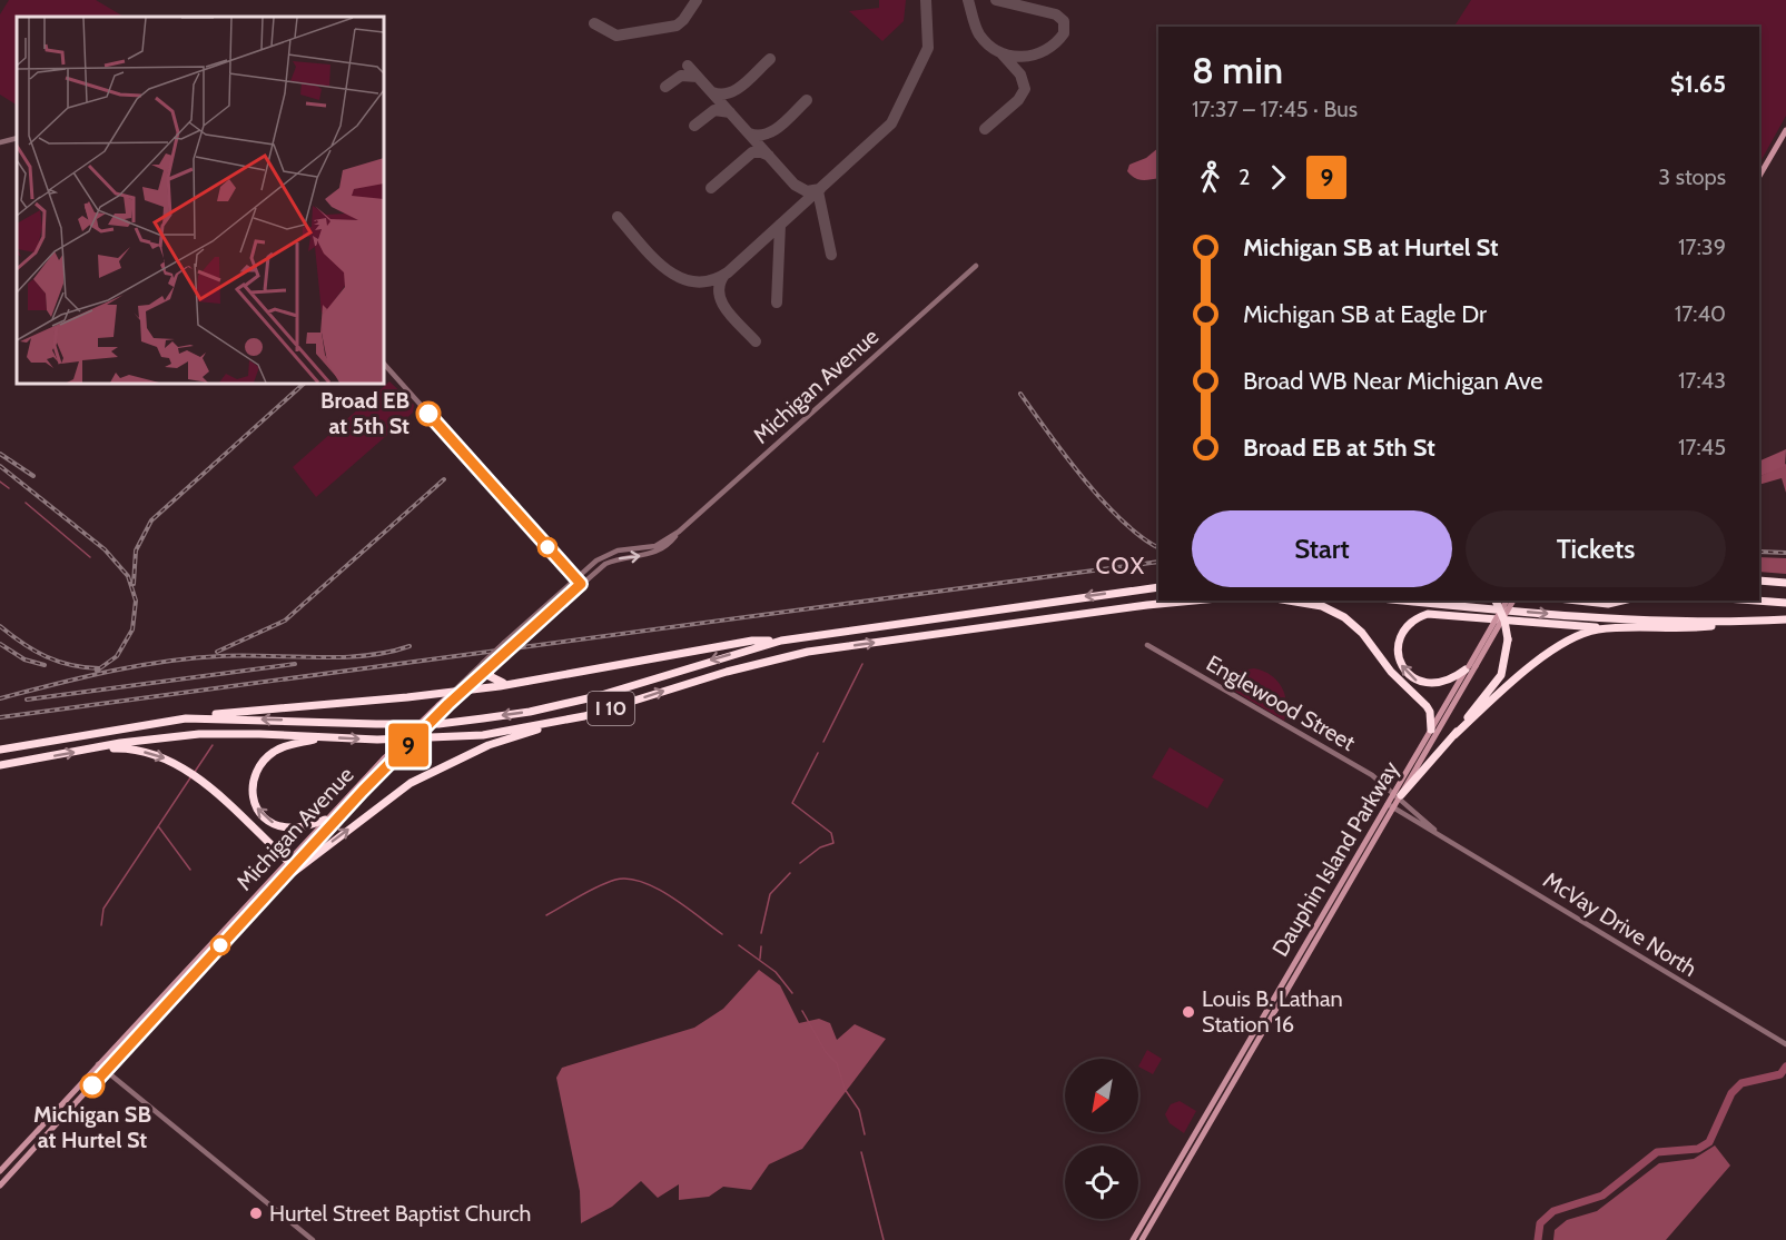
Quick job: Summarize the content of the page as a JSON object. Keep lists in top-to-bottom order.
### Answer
{
  "streets": {
    "highway": ["I 10"],
    "main road": ["Michigan Avenue", "Dauphin Island Parkway"],
    "street": ["Englewood Street", "McVay Drive North"]
  },
  "crossings": [
    ["Englewood Street", "Dauphin Island Parkway"],
    ["Englewood Street", "McVay Drive North"],
    ["Dauphin Island Parkway", "McVay Drive North"]
  ],
  "districts": ["COX"],
  "places": [
    "Broad EB at 5th St",
    "Louis B. Lathan Station 16",
    "Michigan SB at Hurtel St",
    "Hurtel Street Baptist Church"
  ],
  "lines": ["bus line 9"],
  "north": "bottom left",
  "page": {
    "on_map": "9",
    "heading": ["8 min", "17:37 – 17:45 · Bus", "$1.65"],
    "legs": ["2", "9", "3 stops"],
    "list": [
      {
        "name": "Michigan SB at Hurtel St",
        "value": "17:39"
      },
      {
        "name": "Michigan SB at Eagle Dr",
        "value": "17:40"
      },
      {
        "name": "Broad WB Near Michigan Ave",
        "value": "17:43"
      },
      {
        "name": "Broad EB at 5th St",
        "value": "17:45"
      }
    ],
    "buttons": ["Start", "Tickets"]
  }
}
